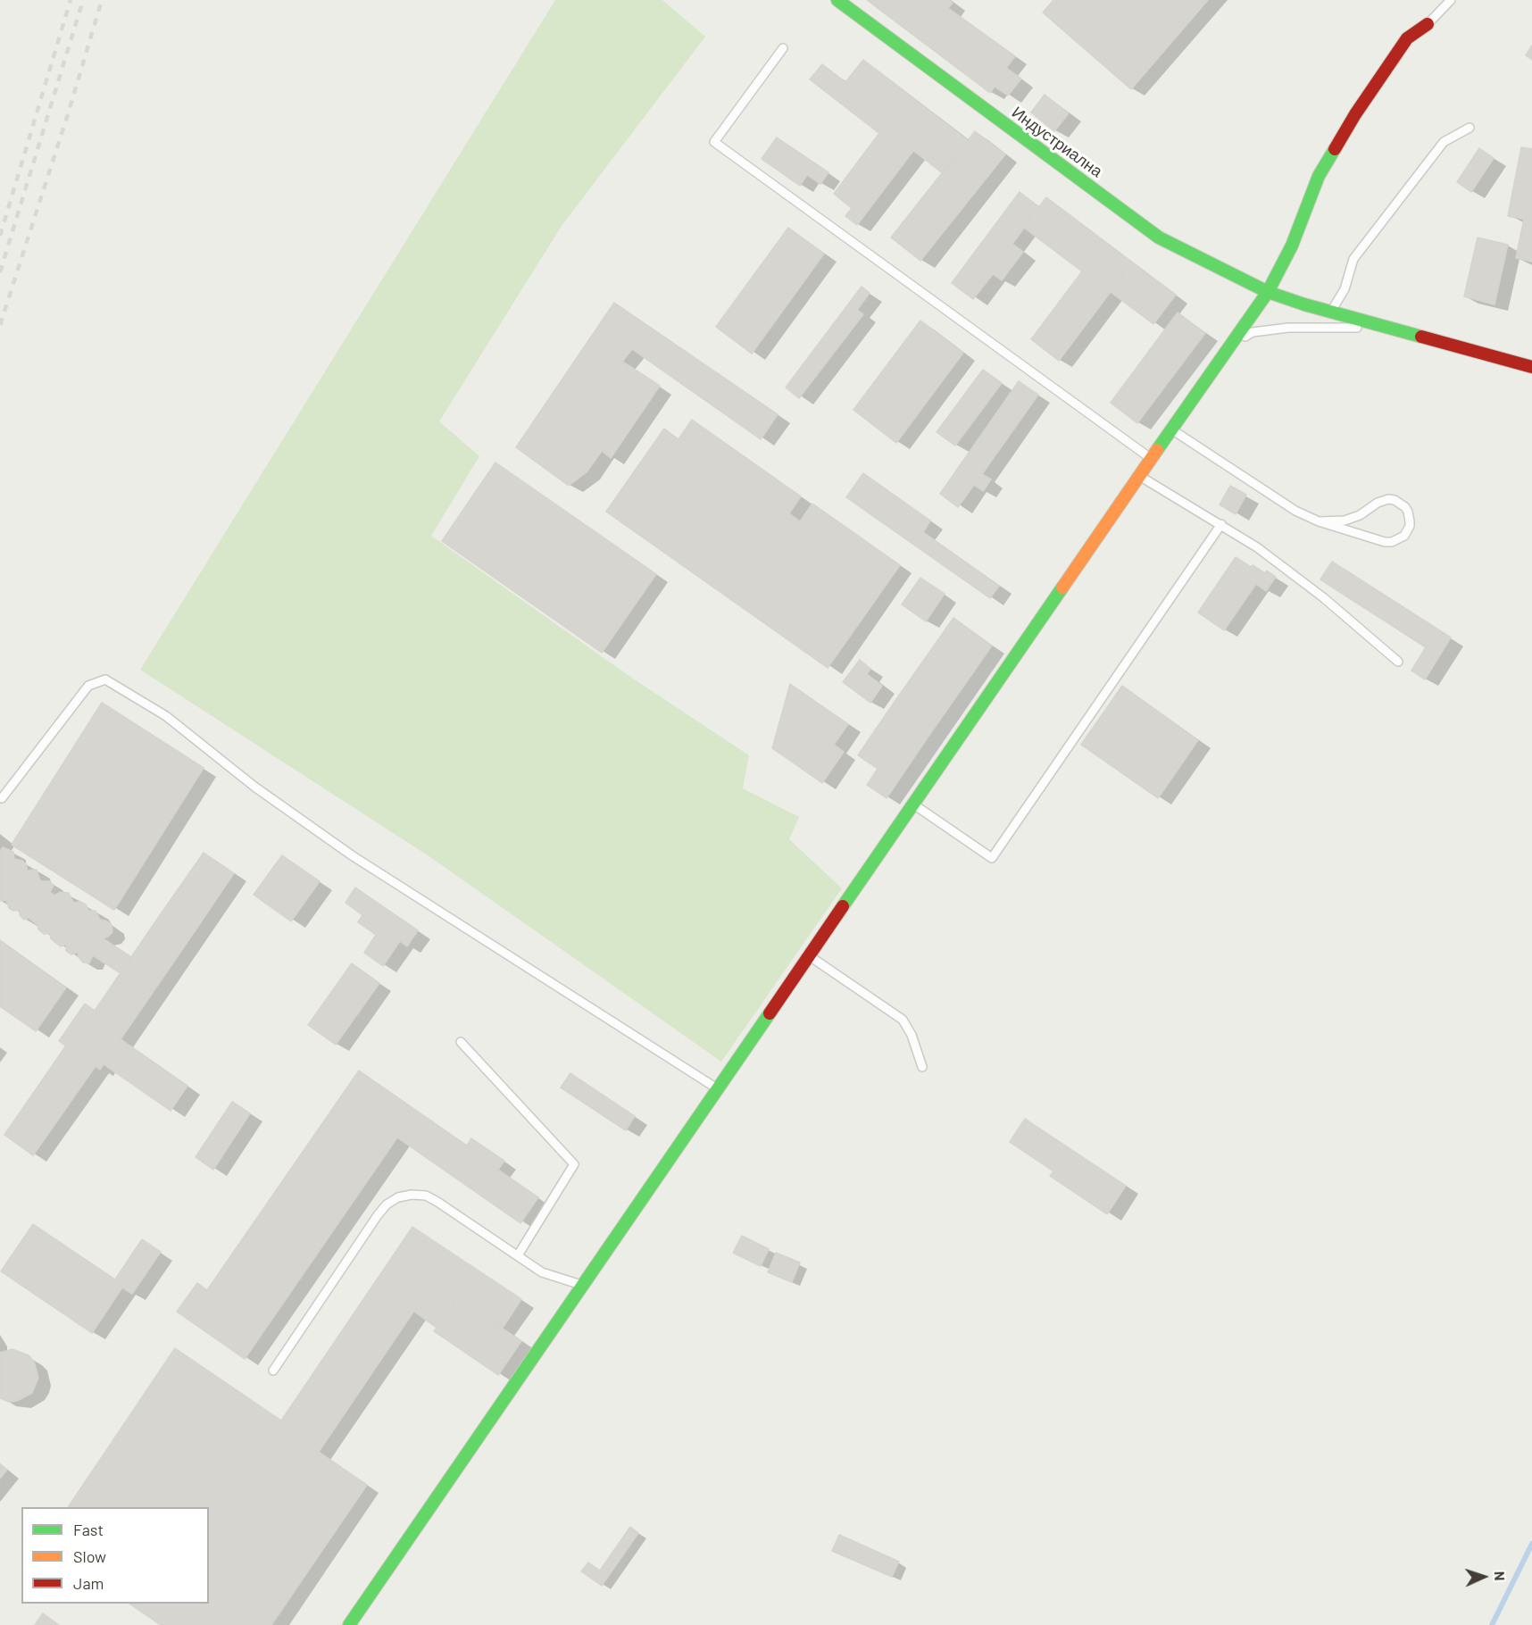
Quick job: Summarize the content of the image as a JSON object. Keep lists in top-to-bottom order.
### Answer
{
  "streets": {
    "street": ["Индустриална"]
  },
  "legend": ["Fast", "Slow", "Jam"],
  "north": "right"
}
